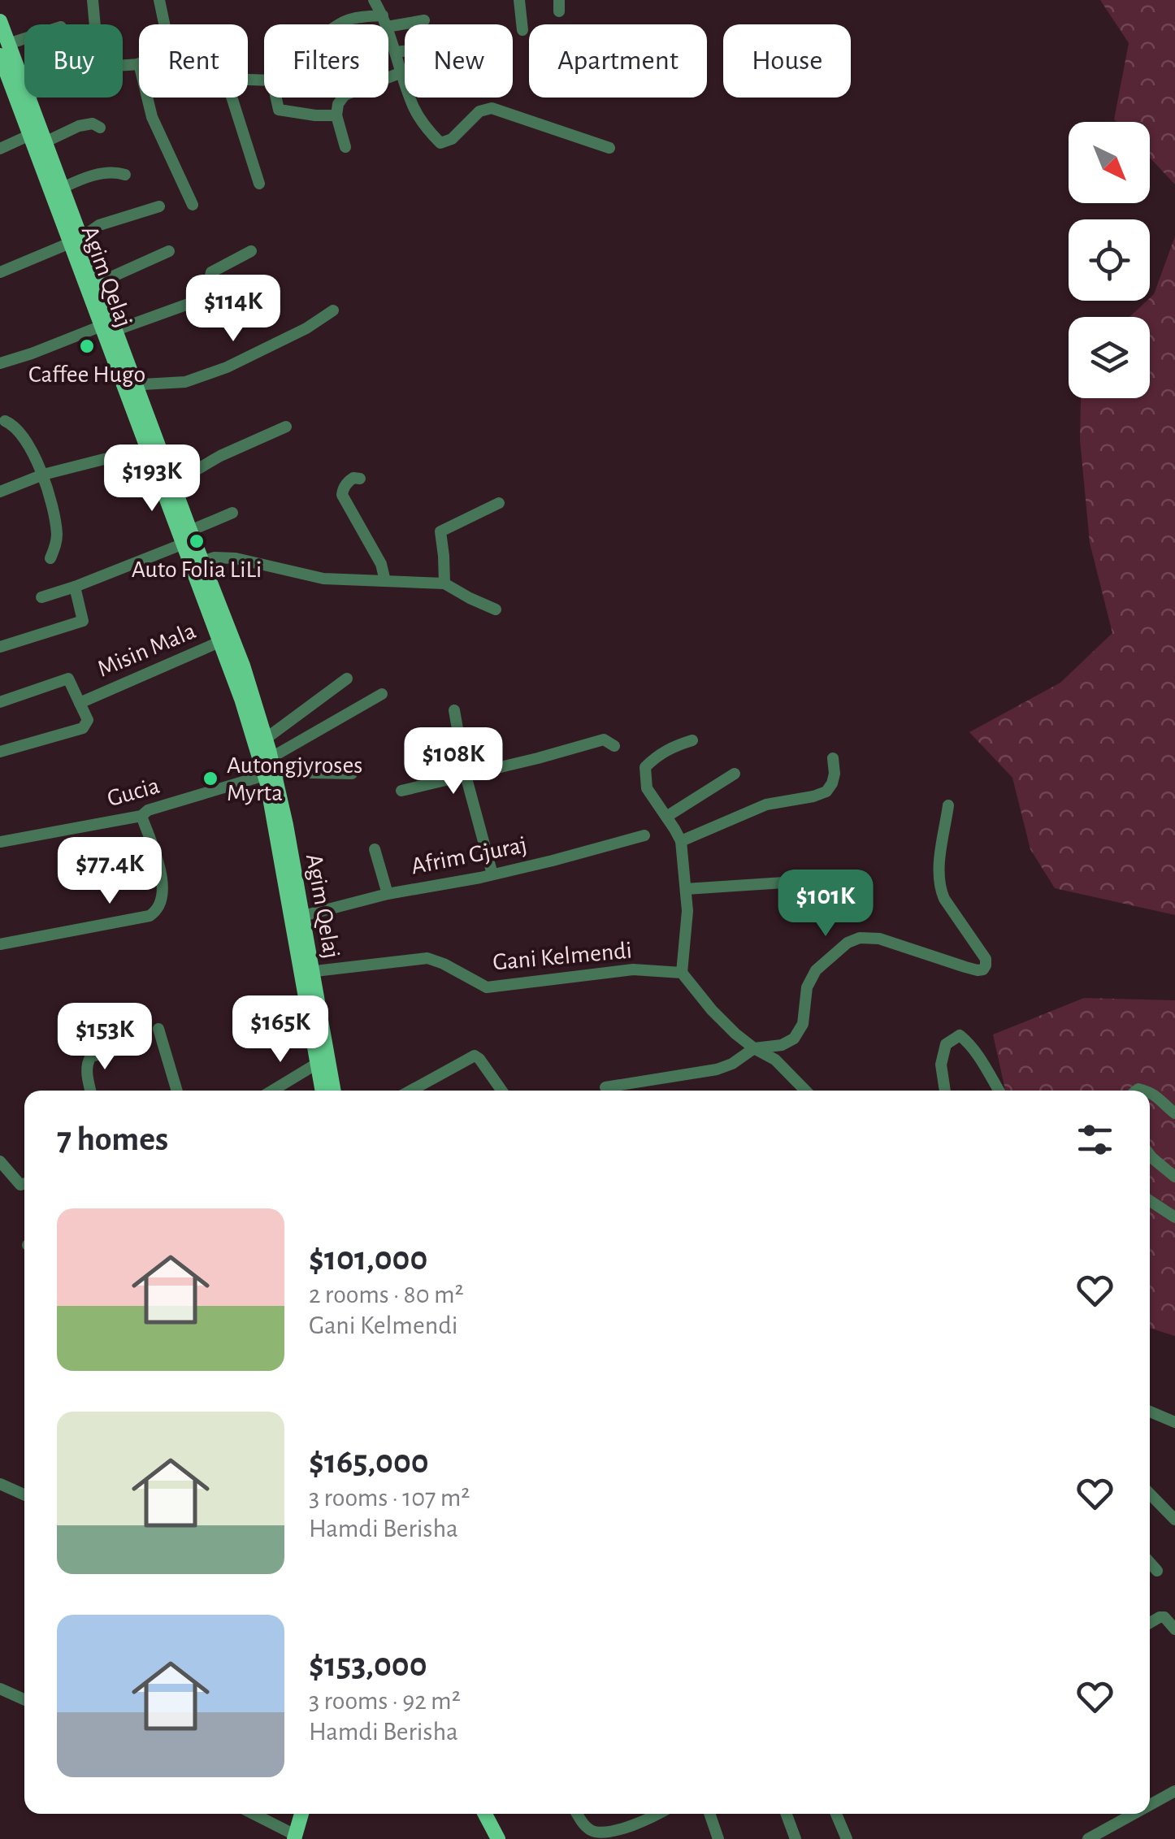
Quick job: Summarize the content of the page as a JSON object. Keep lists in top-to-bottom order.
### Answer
{
  "streets": {
    "main road": ["Agim Qelaj"],
    "street": [
      "Misin Mala",
      "Gucia",
      "Afrim Gjuraj",
      "Gani Kelmendi"
    ]
  },
  "crossings": [
    ["Agim Qelaj", "Misin Mala"],
    ["Agim Qelaj", "Gucia"],
    ["Agim Qelaj", "Afrim Gjuraj"],
    ["Agim Qelaj", "Gani Kelmendi"]
  ],
  "places": ["Caffee Hugo", "Auto Folia LiLi", "Autongjyroses Myrta"],
  "north": "bottom right",
  "page": {
    "chip": [
      "Buy",
      "Rent",
      "Filters",
      "New",
      "Apartment",
      "House"
    ],
    "price": [
      "$114K",
      "$193K",
      "$108K",
      "$77.4K",
      "$101K",
      "$165K",
      "$153K"
    ],
    "heading": "7 homes",
    "list": [
      {
        "name": "$101,000",
        "note": "2 rooms · 80 m² · Gani Kelmendi"
      },
      {
        "name": "$165,000",
        "note": "3 rooms · 107 m² · Hamdi Berisha"
      },
      {
        "name": "$153,000",
        "note": "3 rooms · 92 m² · Hamdi Berisha"
      }
    ]
  }
}
